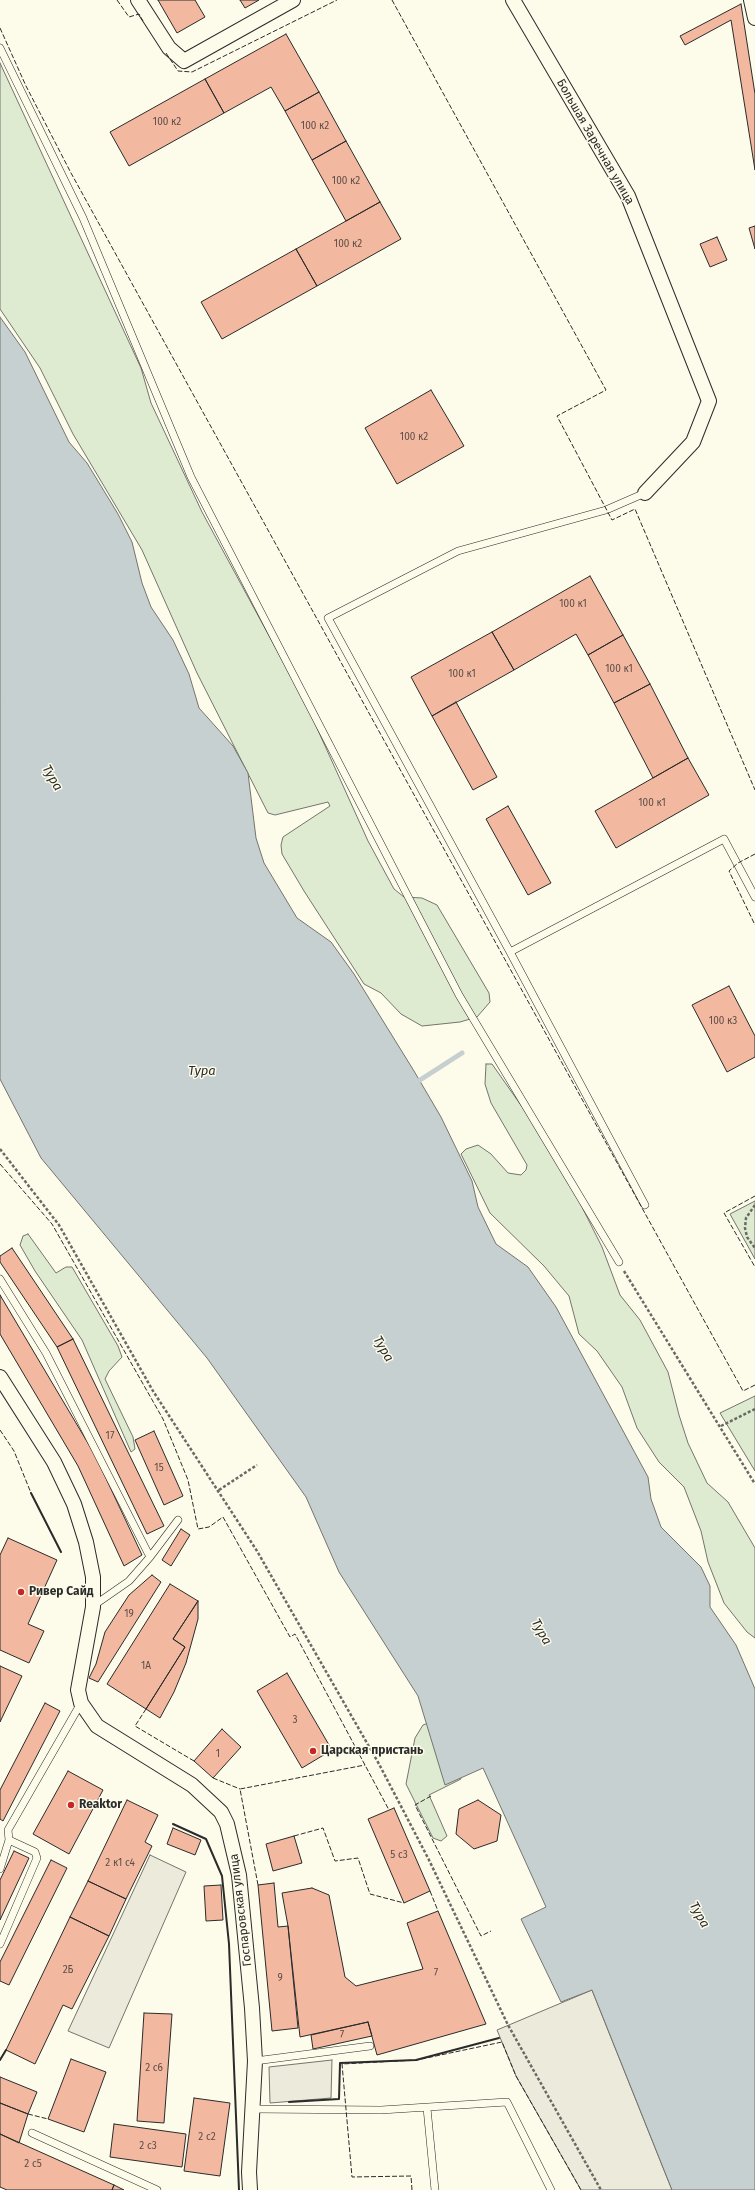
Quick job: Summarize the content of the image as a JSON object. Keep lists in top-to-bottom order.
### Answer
{
  "streets": {
    "street": ["Большая Заречная улица", "Госпаровская улица"]
  },
  "water": ["Тура"],
  "places": ["Ривер Сайд", "Царская пристань", "Reaktor"],
  "house_numbers": [
    "100 к2",
    "100 к2",
    "100 к2",
    "100 к2",
    "100 к2",
    "100 к1",
    "100 к1",
    "100 к1",
    "100 к1",
    "100 к3",
    "17",
    "15",
    "19",
    "1А",
    "3",
    "1",
    "5 с3",
    "2 к1 с4",
    "2Б",
    "7",
    "9",
    "7",
    "2 c6",
    "2 с2",
    "2 с3",
    "2 с5"
  ]
}
